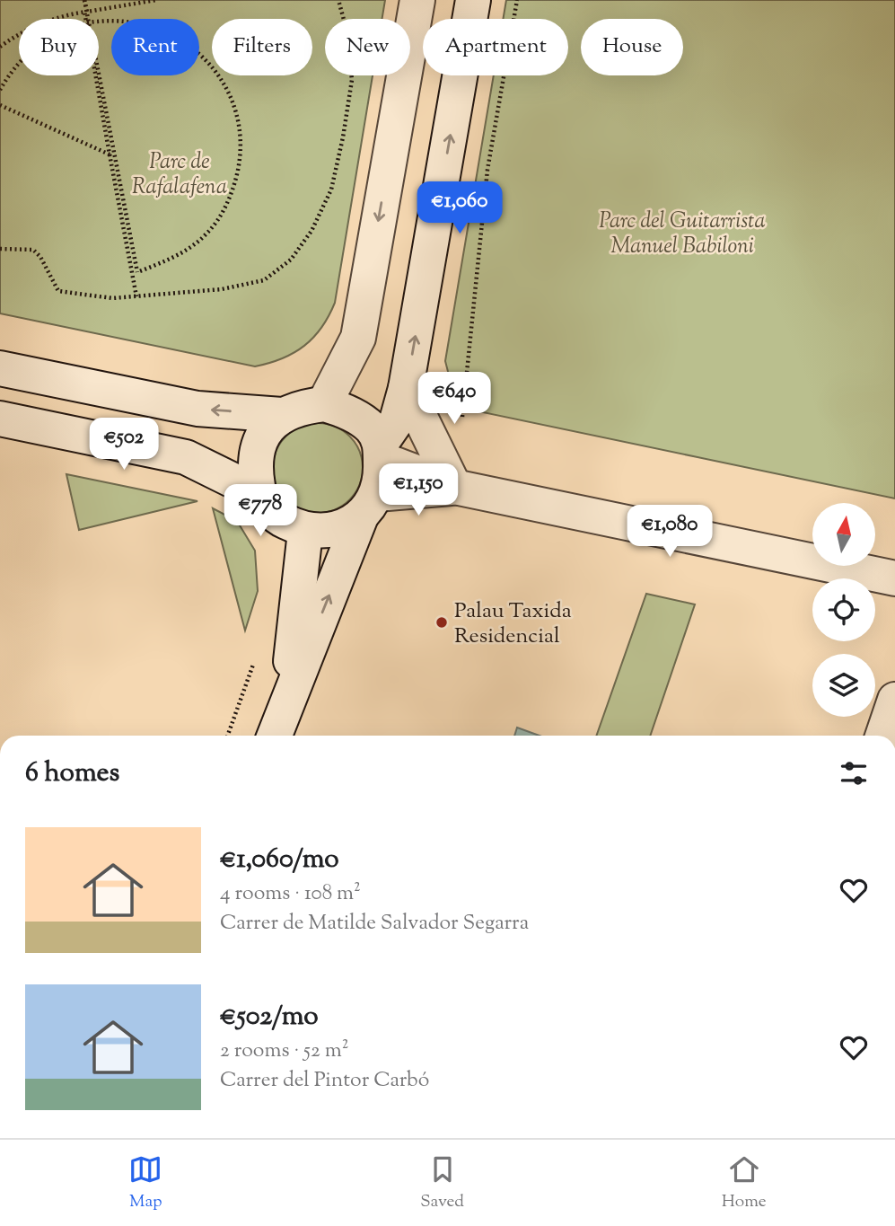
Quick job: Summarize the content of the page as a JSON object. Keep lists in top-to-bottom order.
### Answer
{
  "parks": ["Parc de Rafalafena", "Parc del Guitarrista Manuel Babiloni"],
  "places": ["Palau Taxida Residencial"],
  "north": "top",
  "page": {
    "chip": [
      "Buy",
      "Rent",
      "Filters",
      "New",
      "Apartment",
      "House"
    ],
    "price": [
      "€1,060",
      "€640",
      "€502",
      "€1,150",
      "€778",
      "€1,080"
    ],
    "heading": "6 homes",
    "list": [
      {
        "name": "€1,060/mo",
        "note": "4 rooms · 108 m² · Carrer de Matilde Salvador Segarra"
      },
      {
        "name": "€502/mo",
        "note": "2 rooms · 52 m² · Carrer del Pintor Carbó"
      }
    ],
    "tabs": ["Map", "Saved", "Home"]
  }
}
